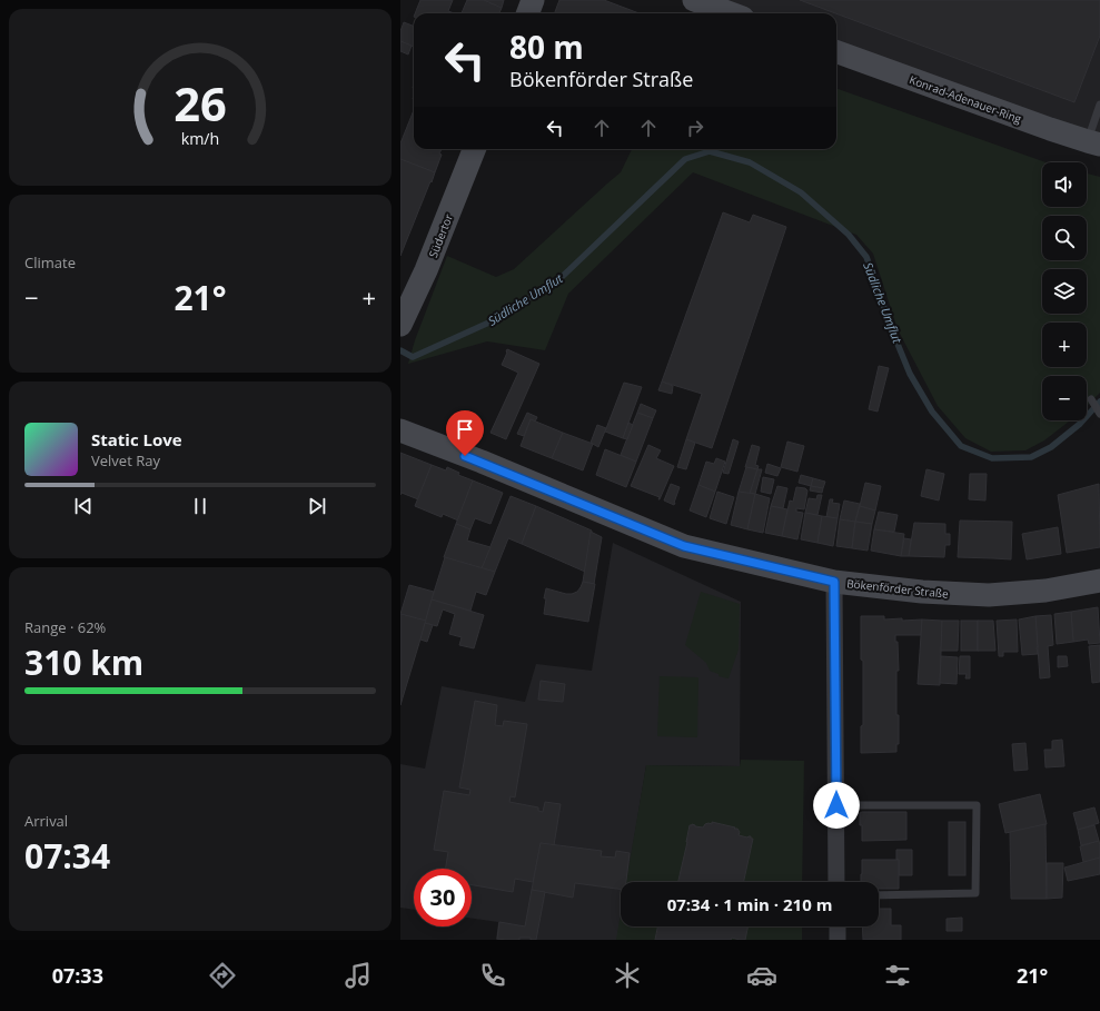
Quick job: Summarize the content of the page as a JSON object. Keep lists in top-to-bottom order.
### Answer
{
  "streets": {
    "street": ["Konrad-Adenauer-Ring", "Südertor", "Bökenförder Straße"]
  },
  "water": ["Südliche Umflut"],
  "page": {
    "turn": ["80 m", "Bökenförder Straße"],
    "map_buttons": ["+", "−"],
    "tile": [
      "Climate",
      ["Range · 62%", "310 km"],
      ["Arrival", "07:34"]
    ],
    "heat": ["−", "21°", "+"],
    "song": ["Static Love", "Velvet Ray"],
    "limit": "30",
    "trip": "07:34 · 1 min · 210 m",
    "tabs": ["07:33", "21°"],
    "gauge": ["26", "km/h"]
  }
}
